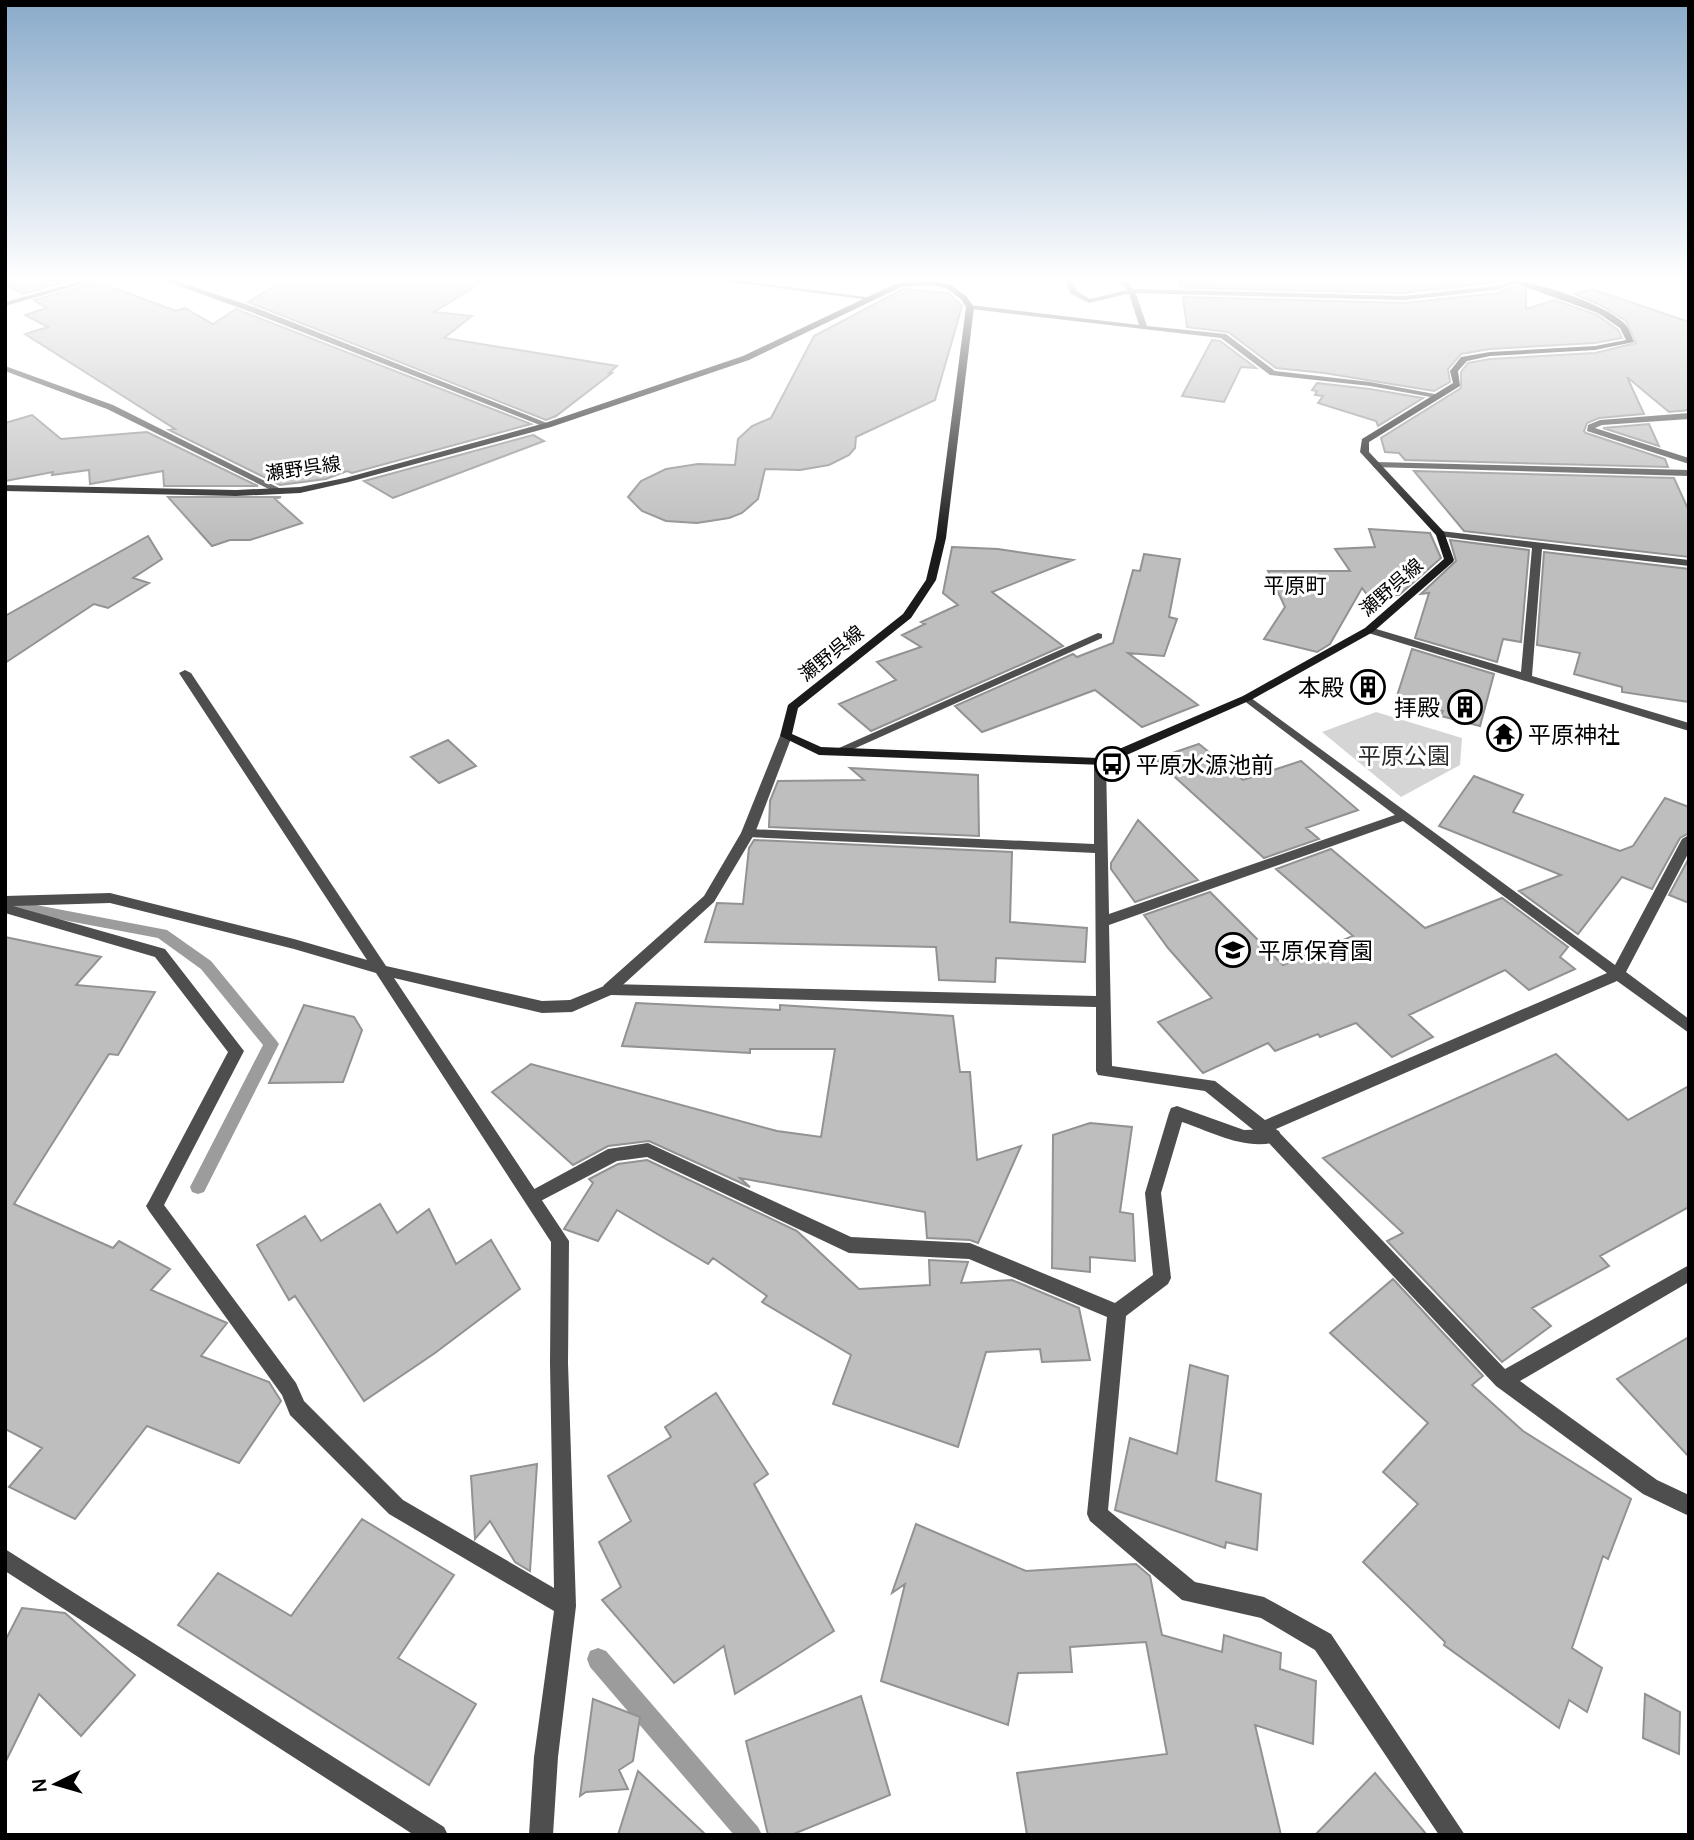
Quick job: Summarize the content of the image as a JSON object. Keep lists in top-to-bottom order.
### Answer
{
  "streets": {
    "main road": ["瀬野呉線"]
  },
  "districts": ["平原町"],
  "parks": ["平原公園"],
  "places": {
    "building": ["本殿", "拝殿"],
    "temple": ["平原神社"],
    "bus stop": ["平原水源池前"],
    "school or university": ["平原保育園"]
  },
  "north": "left"
}
